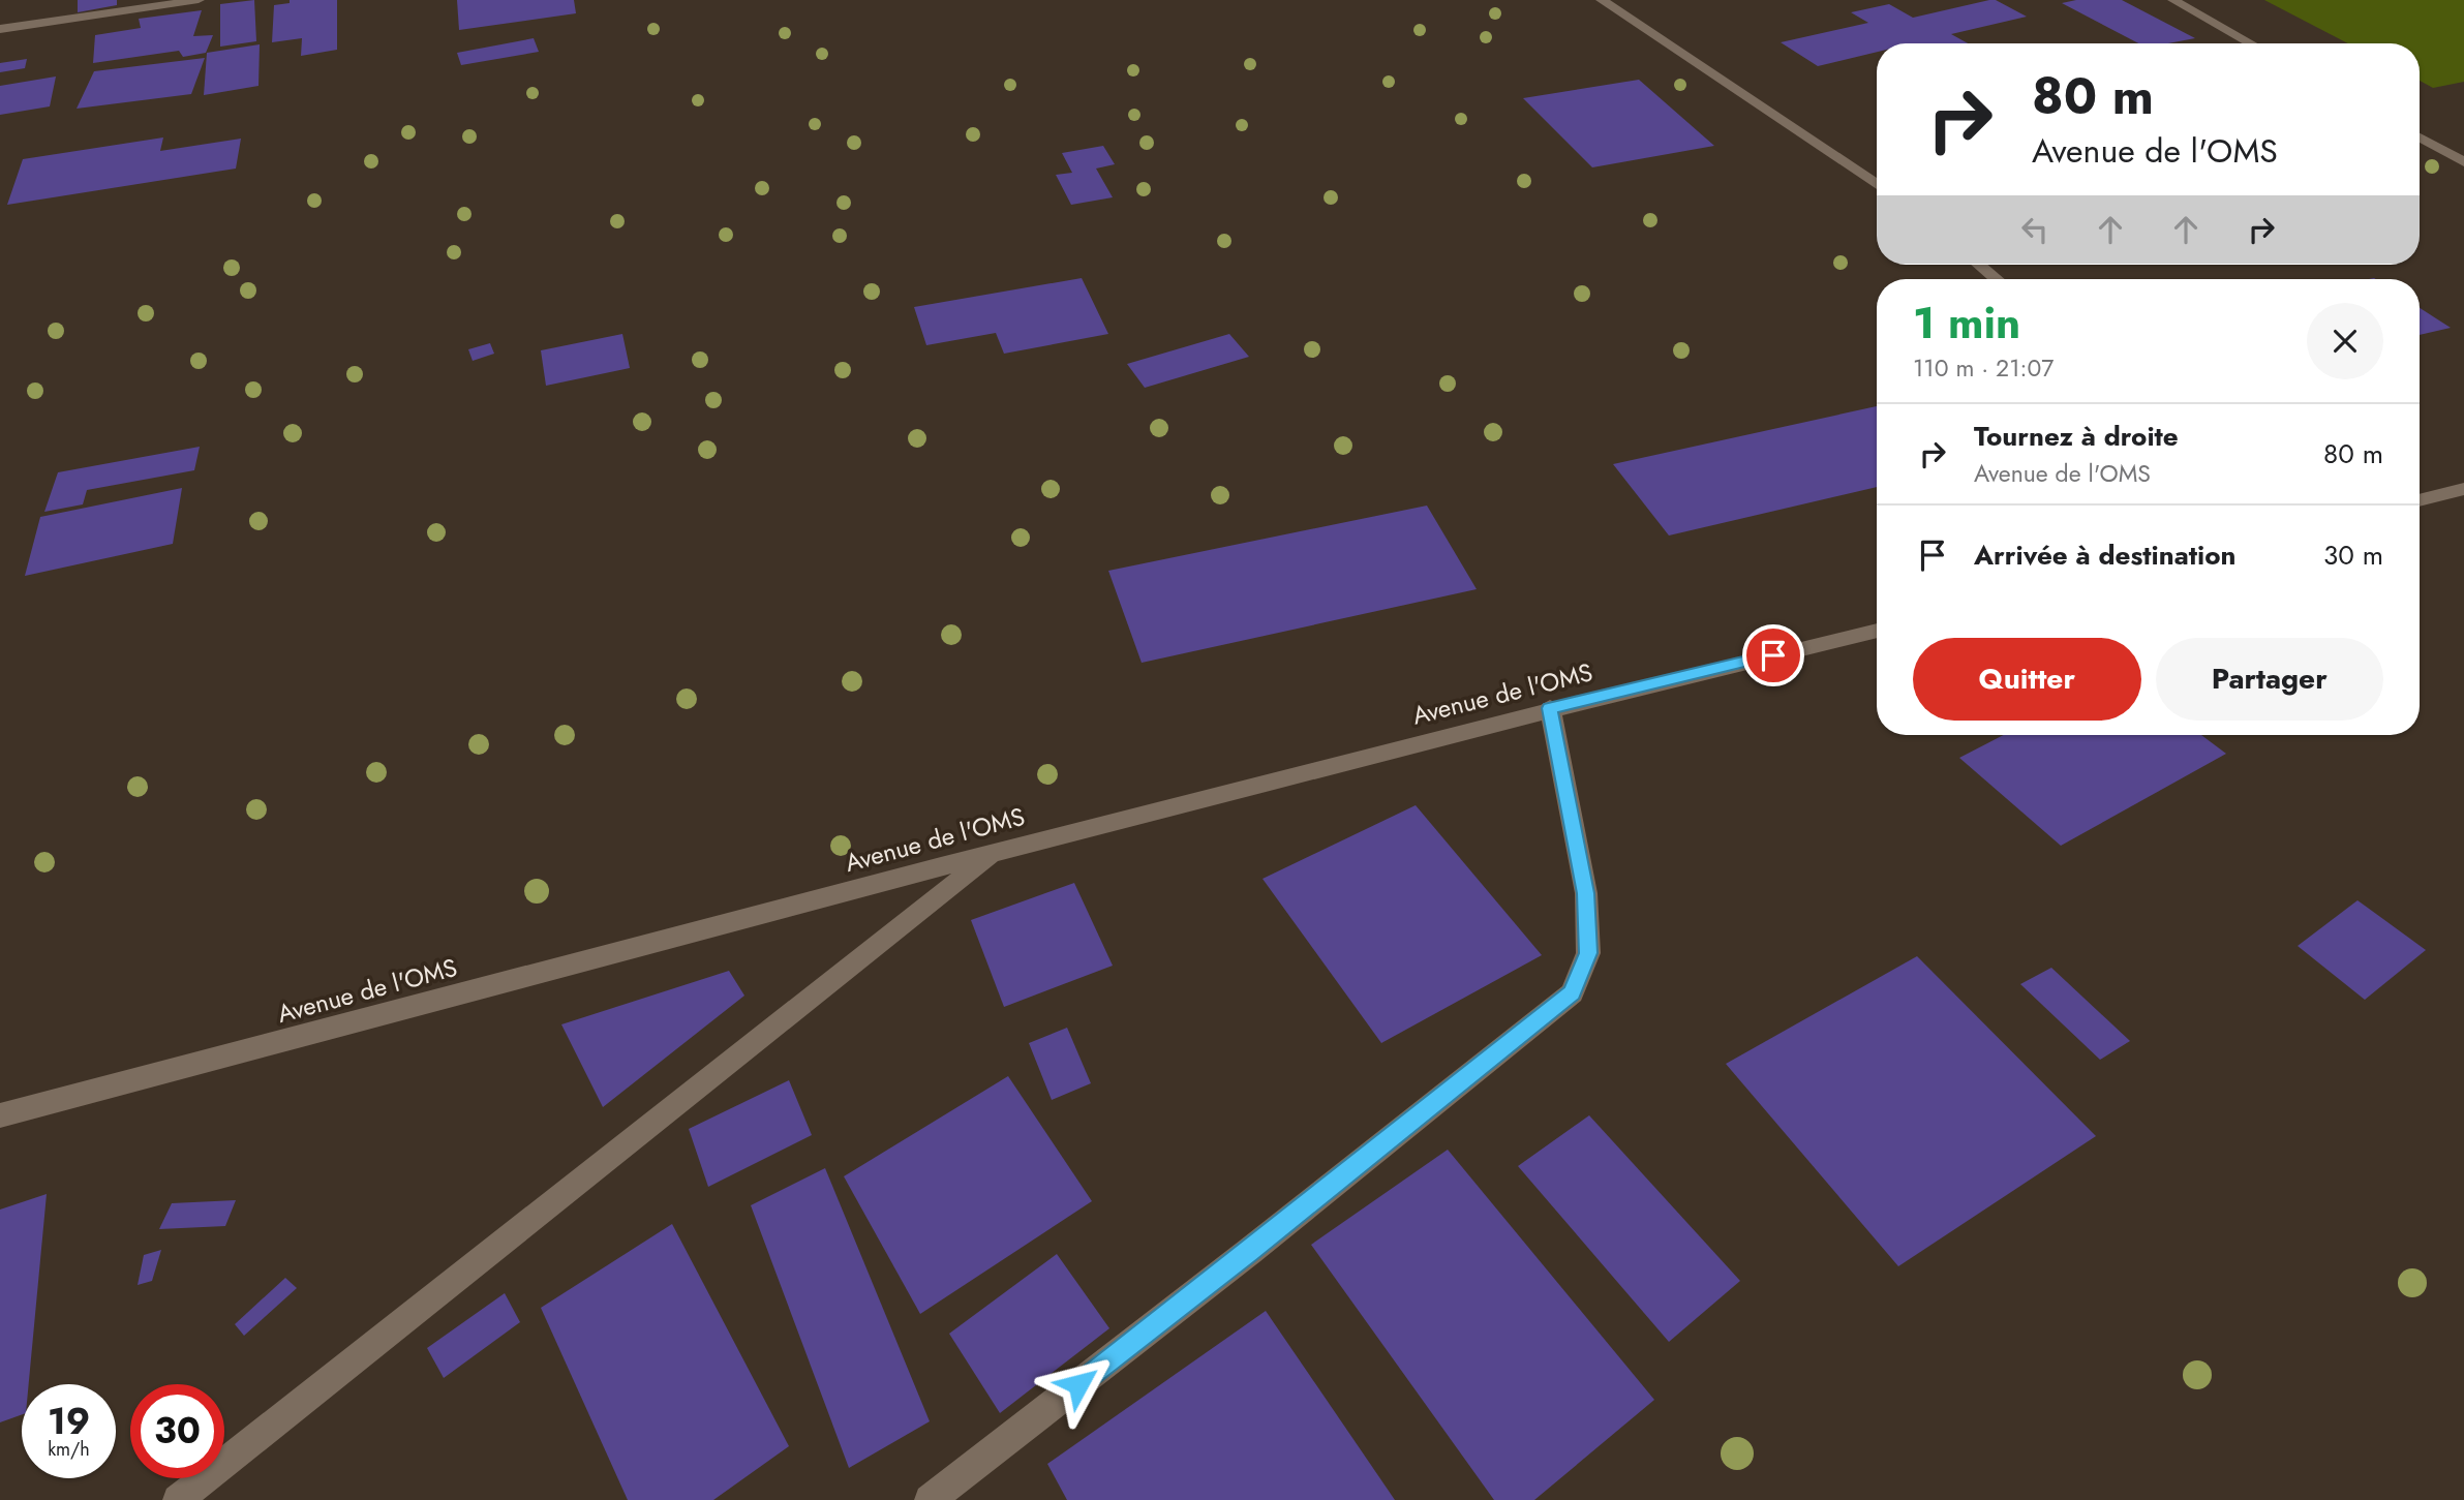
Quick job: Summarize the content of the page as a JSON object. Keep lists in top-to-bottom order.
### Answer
{
  "streets": {
    "street": ["Avenue de l'OMS"]
  },
  "page": {
    "turn": ["80 m", "Avenue de l'OMS"],
    "heading": ["1 min", "110 m · 21:07"],
    "list": [
      {
        "name": "Tournez à droite",
        "note": "Avenue de l'OMS",
        "value": "80 m"
      },
      {
        "name": "Arrivée à destination",
        "value": "30 m"
      }
    ],
    "buttons": ["Quitter", "Partager"],
    "speed": "19 km/h",
    "limit": "30"
  }
}
